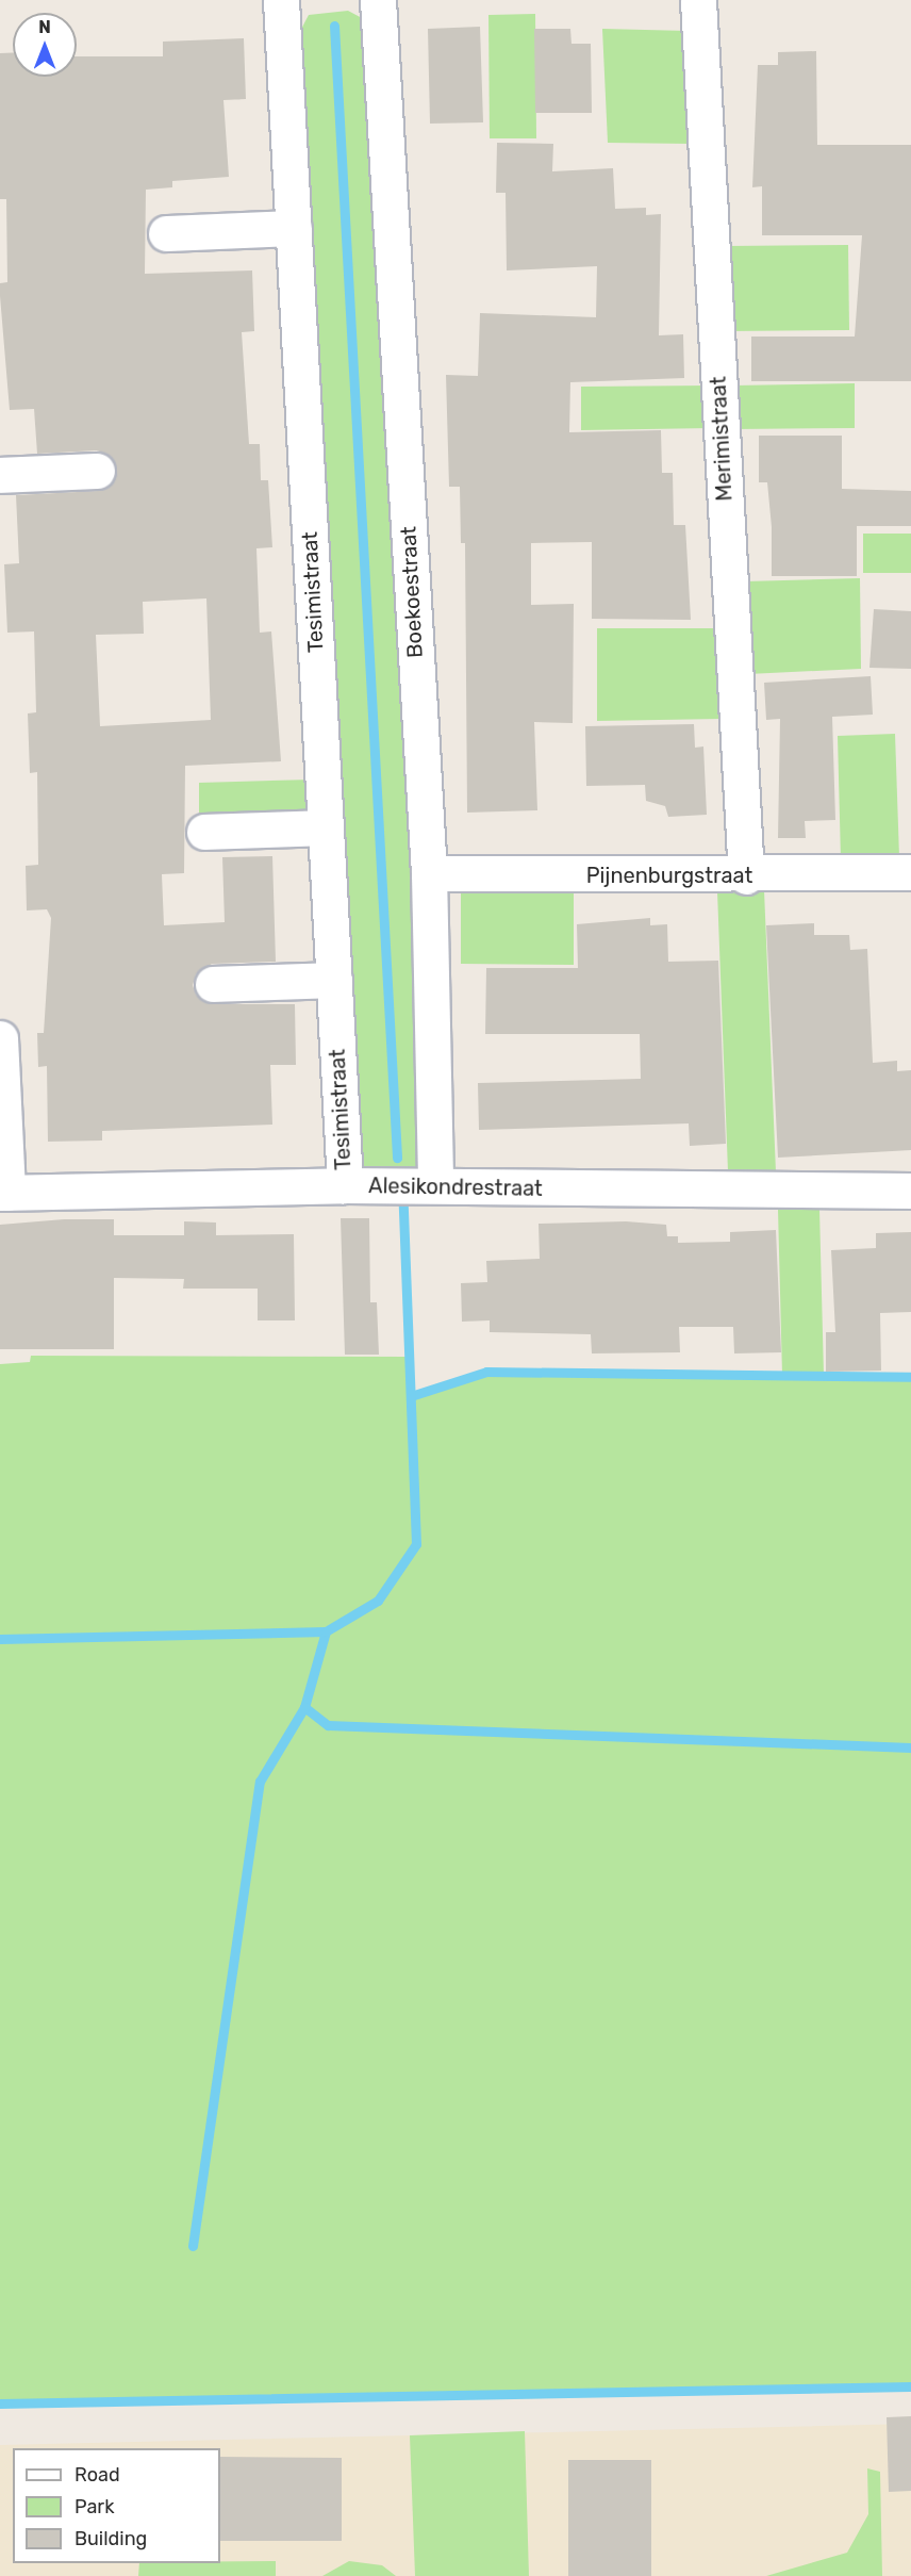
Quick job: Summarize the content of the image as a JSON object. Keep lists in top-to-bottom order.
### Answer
{
  "streets": {
    "street": [
      "Merimistraat",
      "Tesimistraat",
      "Boekoestraat",
      "Pijnenburgstraat",
      "Alesikondrestraat"
    ]
  },
  "crossings": [
    ["Merimistraat", "Pijnenburgstraat"],
    ["Tesimistraat", "Alesikondrestraat"],
    ["Boekoestraat", "Pijnenburgstraat"],
    ["Boekoestraat", "Alesikondrestraat"]
  ],
  "legend": ["Road", "Park", "Building"],
  "north": "top"
}
